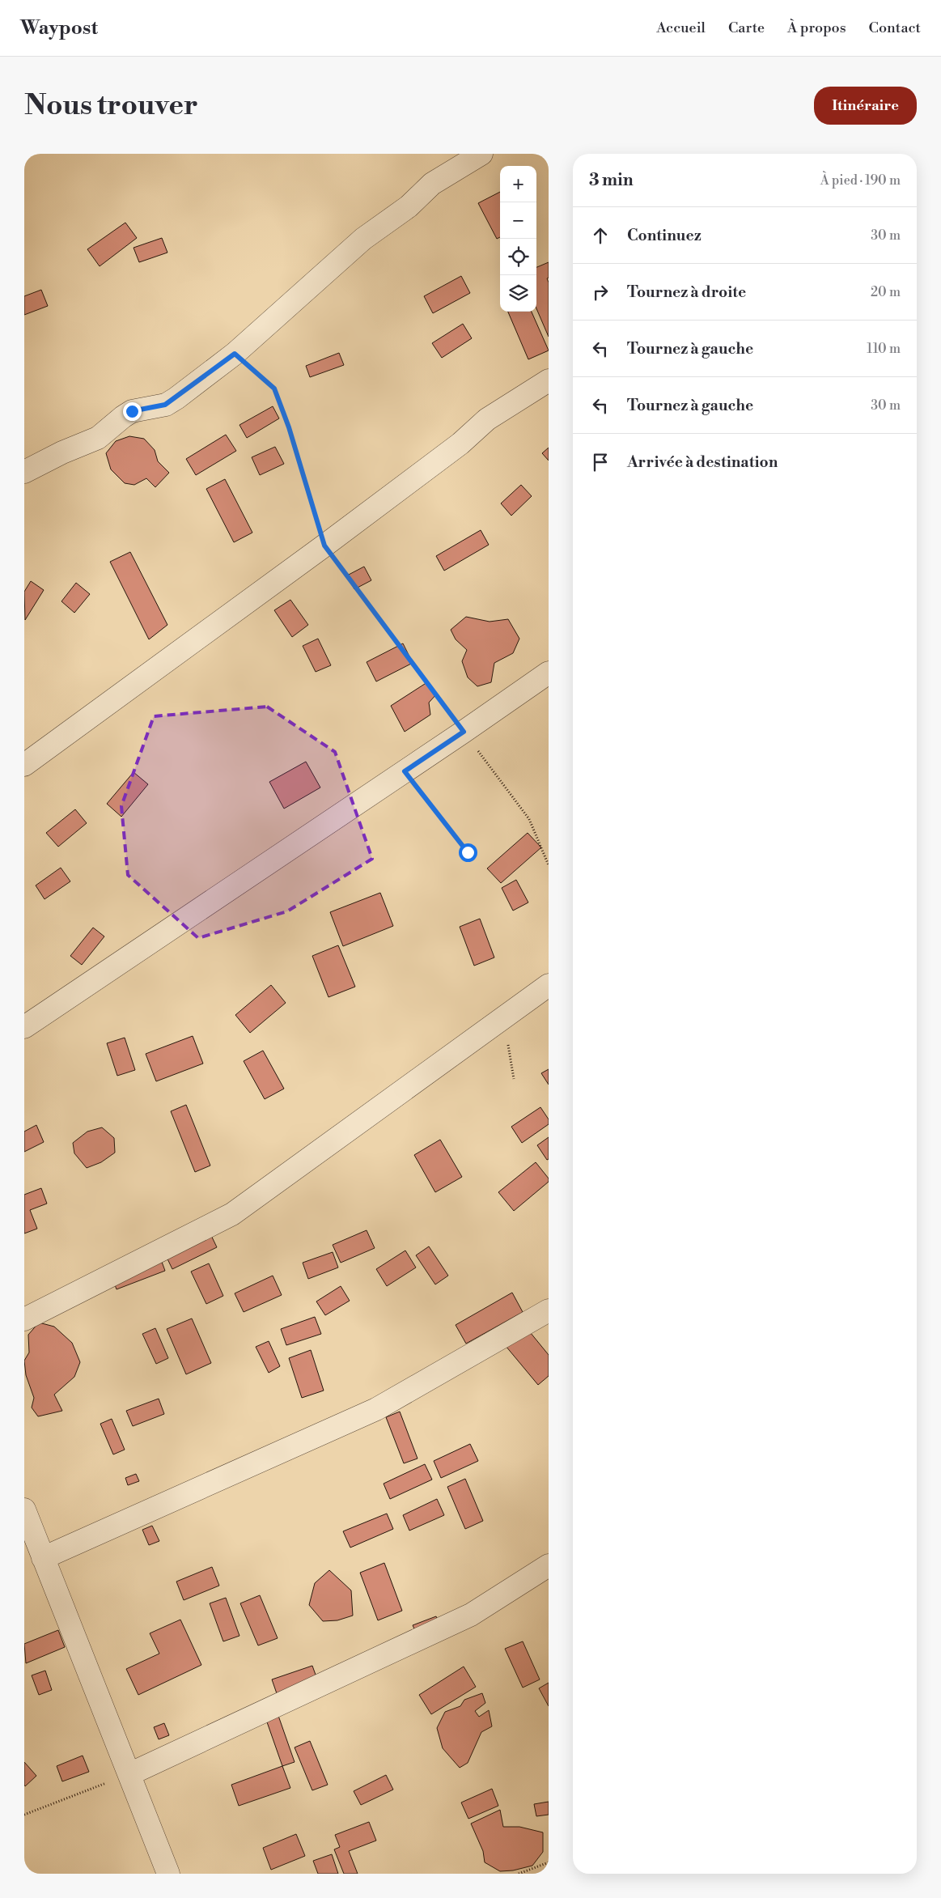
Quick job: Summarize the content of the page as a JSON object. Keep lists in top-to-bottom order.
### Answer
{
  "page": {
    "header": "Waypost",
    "nav": [
      "Accueil",
      "Carte",
      "À propos",
      "Contact"
    ],
    "buttons": "Itinéraire",
    "title": "Nous trouver",
    "heading": ["3 min", "À pied · 190 m"],
    "map_buttons": ["+", "−"],
    "list": [
      ["Continuez", "30 m"],
      ["Tournez à droite", "20 m"],
      ["Tournez à gauche", "110 m"],
      ["Tournez à gauche", "30 m"],
      "Arrivée à destination"
    ]
  }
}
